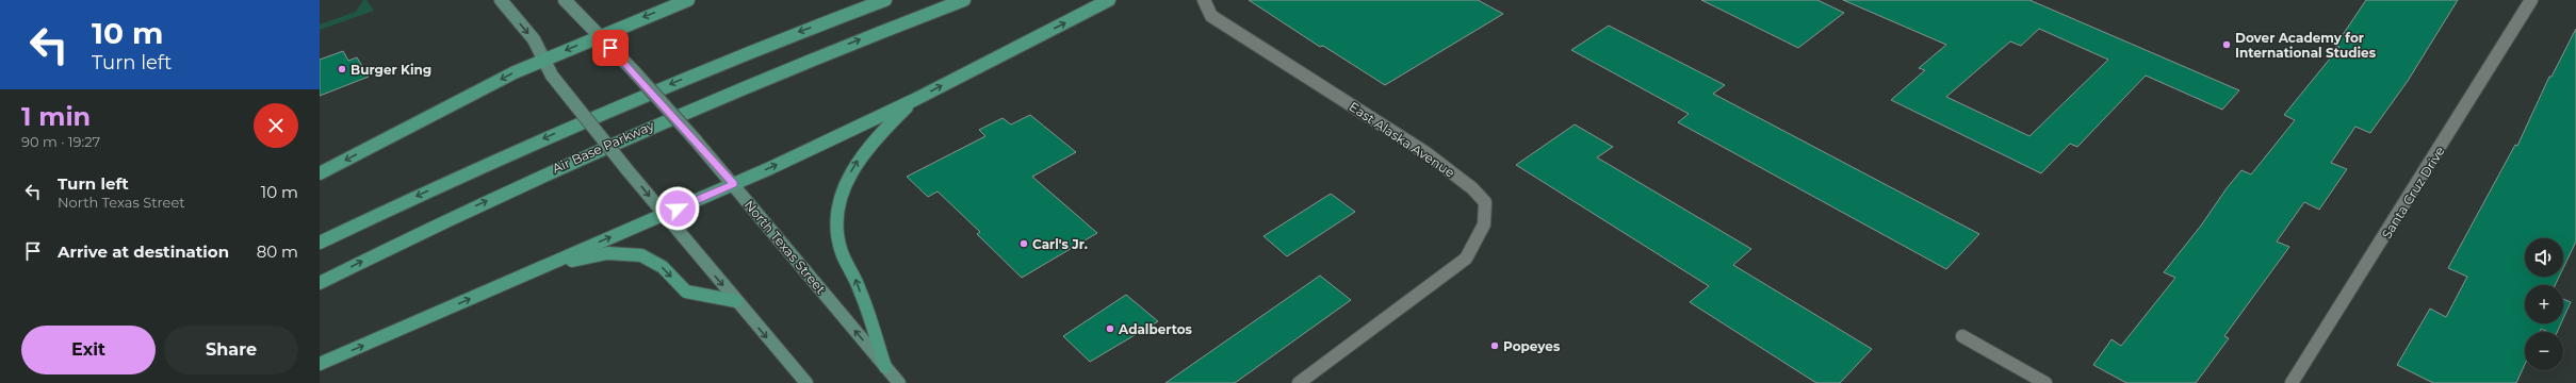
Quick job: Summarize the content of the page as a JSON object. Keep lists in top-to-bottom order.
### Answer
{
  "streets": {
    "main road": ["Air Base Parkway", "North Texas Street"],
    "street": ["East Alaska Avenue", "Santa Cruz Drive"]
  },
  "places": [
    "Dover Academy for International Studies",
    "Burger King",
    "Carl's Jr.",
    "Adalbertos",
    "Popeyes"
  ],
  "page": {
    "turn": ["10 m", "Turn left"],
    "heading": ["1 min", "90 m · 19:27"],
    "list": [
      {
        "name": "Turn left",
        "note": "North Texas Street",
        "value": "10 m"
      },
      {
        "name": "Arrive at destination",
        "value": "80 m"
      }
    ],
    "map_buttons": ["+", "−"],
    "buttons": ["Exit", "Share"]
  }
}
